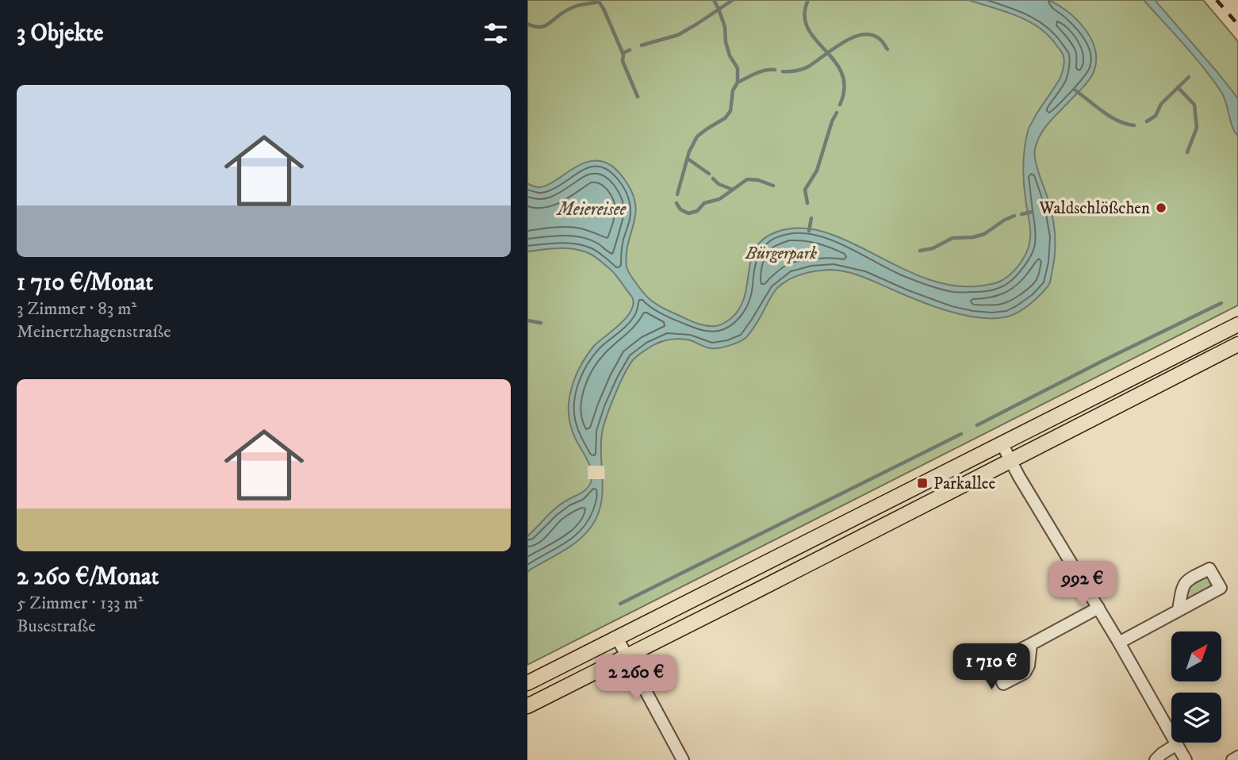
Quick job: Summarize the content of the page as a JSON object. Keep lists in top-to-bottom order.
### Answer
{
  "water": ["Meiereisee"],
  "parks": ["Bürgerpark"],
  "places": {
    "other": ["Waldschlößchen"],
    "transit": ["Parkallee"]
  },
  "north": "top right",
  "page": {
    "heading": "3 Objekte",
    "list": [
      {
        "name": "1 710 €/Monat",
        "note": "3 Zimmer · 83 m² · Meinertzhagenstraße"
      },
      {
        "name": "2 260 €/Monat",
        "note": "5 Zimmer · 133 m² · Busestraße"
      }
    ],
    "price": ["992 €", "1 710 €", "2 260 €"]
  }
}
